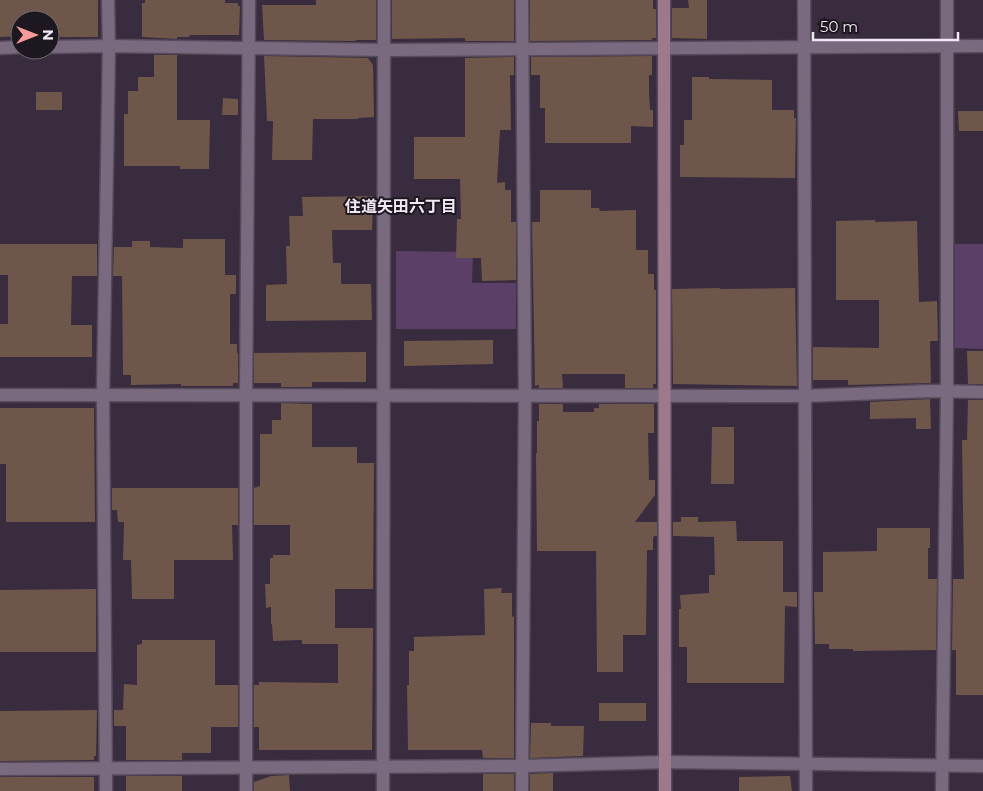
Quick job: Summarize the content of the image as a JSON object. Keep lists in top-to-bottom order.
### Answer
{
  "districts": ["住道矢田六丁目"],
  "scale_bar": "50 m",
  "north": "right"
}
